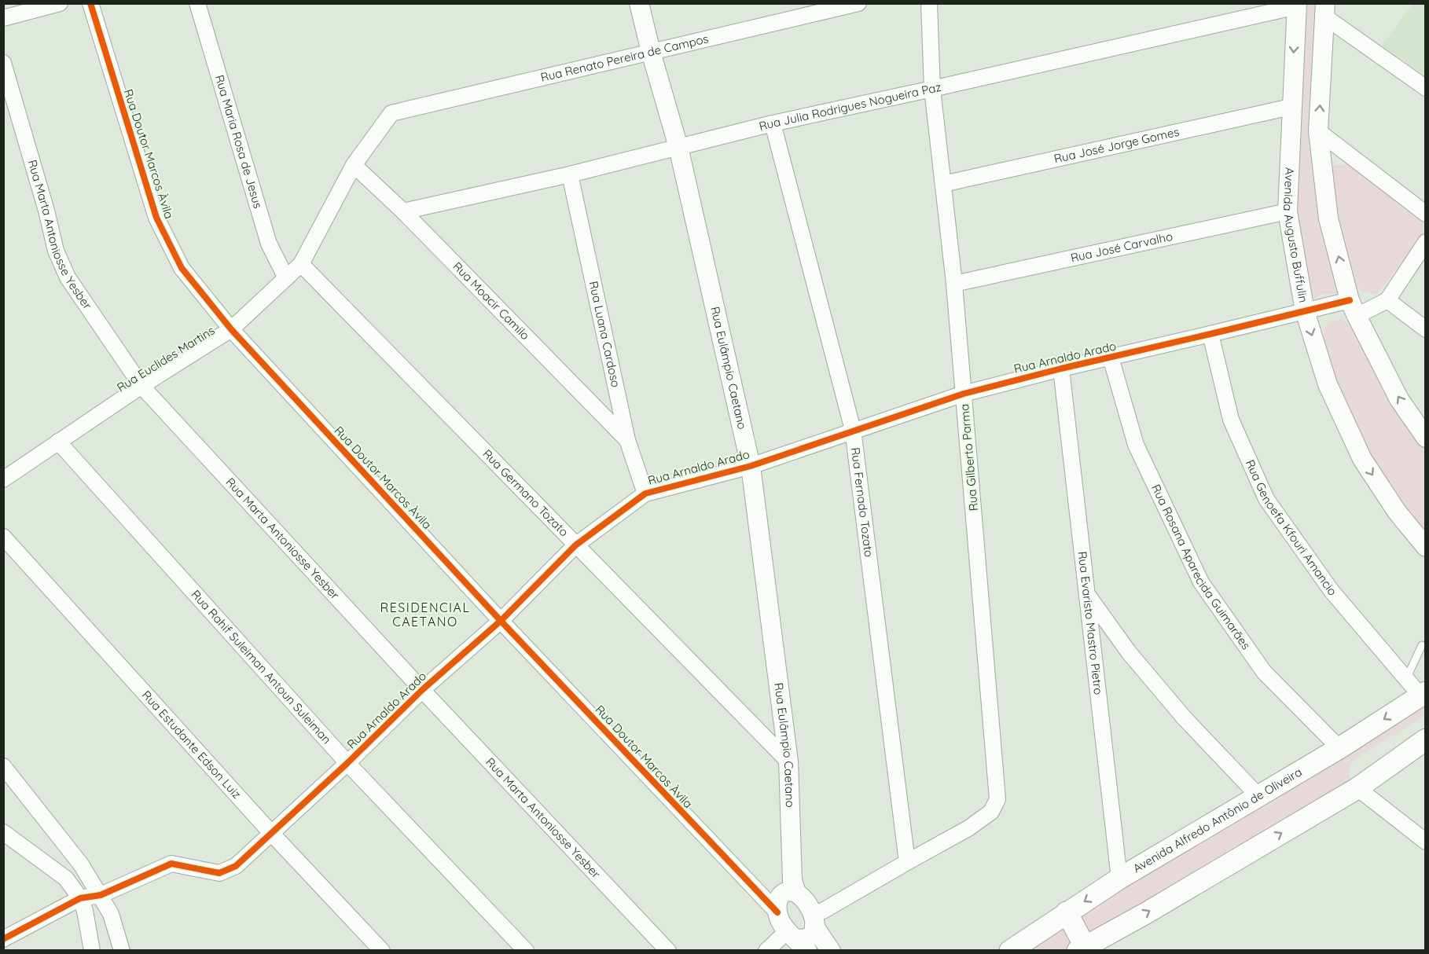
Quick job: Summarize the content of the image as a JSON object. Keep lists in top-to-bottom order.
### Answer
{
  "streets": {
    "main road": ["Avenida Alfredo Antônio de Oliveira"],
    "street": [
      "Rua Renato Pereira de Campos",
      "Rua Julia Rodrigues Nogueira Paz",
      "Rua Maria Rosa de Jesus",
      "Rua José Jorge Gomes",
      "Rua Doutor Marcos Àvila",
      "Rua Marta Antoniosse Yesber",
      "Avenida Augusto Buffulin",
      "Rua José Carvalho",
      "Rua Moacir Camilo",
      "Rua Luana Cardoso",
      "Rua Arnaldo Arado",
      "Rua Euclides Martins",
      "Rua Eulâmpio Caetano",
      "Rua Gilberto Parma",
      "Rua Germano Tozato",
      "Rua Fernado Tozato",
      "Rua Genoefa Kfouri Amancio",
      "Rua Rosana Aparecida Guimarães",
      "Rua Evaristo Mastro Pietro",
      "Rua Rahif Suleiman Antoun Suleiman",
      "Rua Estudante Edson Luiz"
    ]
  },
  "crossings": [
    ["Rua Renato Pereira de Campos", "Rua Euclides Martins"],
    ["Rua Renato Pereira de Campos", "Rua Eulâmpio Caetano"],
    ["Rua Julia Rodrigues Nogueira Paz", "Avenida Augusto Buffulin"],
    ["Rua Julia Rodrigues Nogueira Paz", "Rua Moacir Camilo"],
    ["Rua Julia Rodrigues Nogueira Paz", "Rua Luana Cardoso"],
    ["Rua Julia Rodrigues Nogueira Paz", "Rua Eulâmpio Caetano"],
    ["Rua Julia Rodrigues Nogueira Paz", "Rua Gilberto Parma"],
    ["Rua Julia Rodrigues Nogueira Paz", "Rua Fernado Tozato"],
    ["Rua Maria Rosa de Jesus", "Rua Euclides Martins"],
    ["Rua José Jorge Gomes", "Avenida Augusto Buffulin"],
    ["Rua José Jorge Gomes", "Rua Gilberto Parma"],
    ["Rua Doutor Marcos Àvila", "Rua Arnaldo Arado"],
    ["Rua Doutor Marcos Àvila", "Rua Euclides Martins"],
    ["Rua Doutor Marcos Àvila", "Rua Eulâmpio Caetano"],
    ["Rua Marta Antoniosse Yesber", "Rua Arnaldo Arado"],
    ["Rua Marta Antoniosse Yesber", "Rua Euclides Martins"],
    ["Avenida Augusto Buffulin", "Rua José Carvalho"],
    ["Avenida Augusto Buffulin", "Rua Arnaldo Arado"],
    ["Rua José Carvalho", "Rua Gilberto Parma"],
    ["Rua Moacir Camilo", "Rua Luana Cardoso"],
    ["Rua Moacir Camilo", "Rua Euclides Martins"],
    ["Rua Luana Cardoso", "Rua Arnaldo Arado"],
    ["Rua Arnaldo Arado", "Rua Eulâmpio Caetano"],
    ["Rua Arnaldo Arado", "Rua Gilberto Parma"],
    ["Rua Arnaldo Arado", "Rua Germano Tozato"],
    ["Rua Arnaldo Arado", "Rua Fernado Tozato"],
    ["Rua Arnaldo Arado", "Rua Genoefa Kfouri Amancio"],
    ["Rua Arnaldo Arado", "Rua Rosana Aparecida Guimarães"],
    ["Rua Arnaldo Arado", "Rua Evaristo Mastro Pietro"],
    ["Rua Arnaldo Arado", "Rua Rahif Suleiman Antoun Suleiman"],
    ["Rua Arnaldo Arado", "Rua Estudante Edson Luiz"],
    ["Rua Euclides Martins", "Rua Germano Tozato"],
    ["Rua Euclides Martins", "Rua Rahif Suleiman Antoun Suleiman"],
    ["Rua Eulâmpio Caetano", "Rua Germano Tozato"],
    ["Rua Gilberto Parma", "Rua Fernado Tozato"],
    ["Rua Genoefa Kfouri Amancio", "Avenida Alfredo Antônio de Oliveira"],
    ["Rua Rosana Aparecida Guimarães", "Avenida Alfredo Antônio de Oliveira"],
    ["Rua Evaristo Mastro Pietro", "Avenida Alfredo Antônio de Oliveira"]
  ],
  "districts": ["RESIDENCIAL CAETANO"]
}
